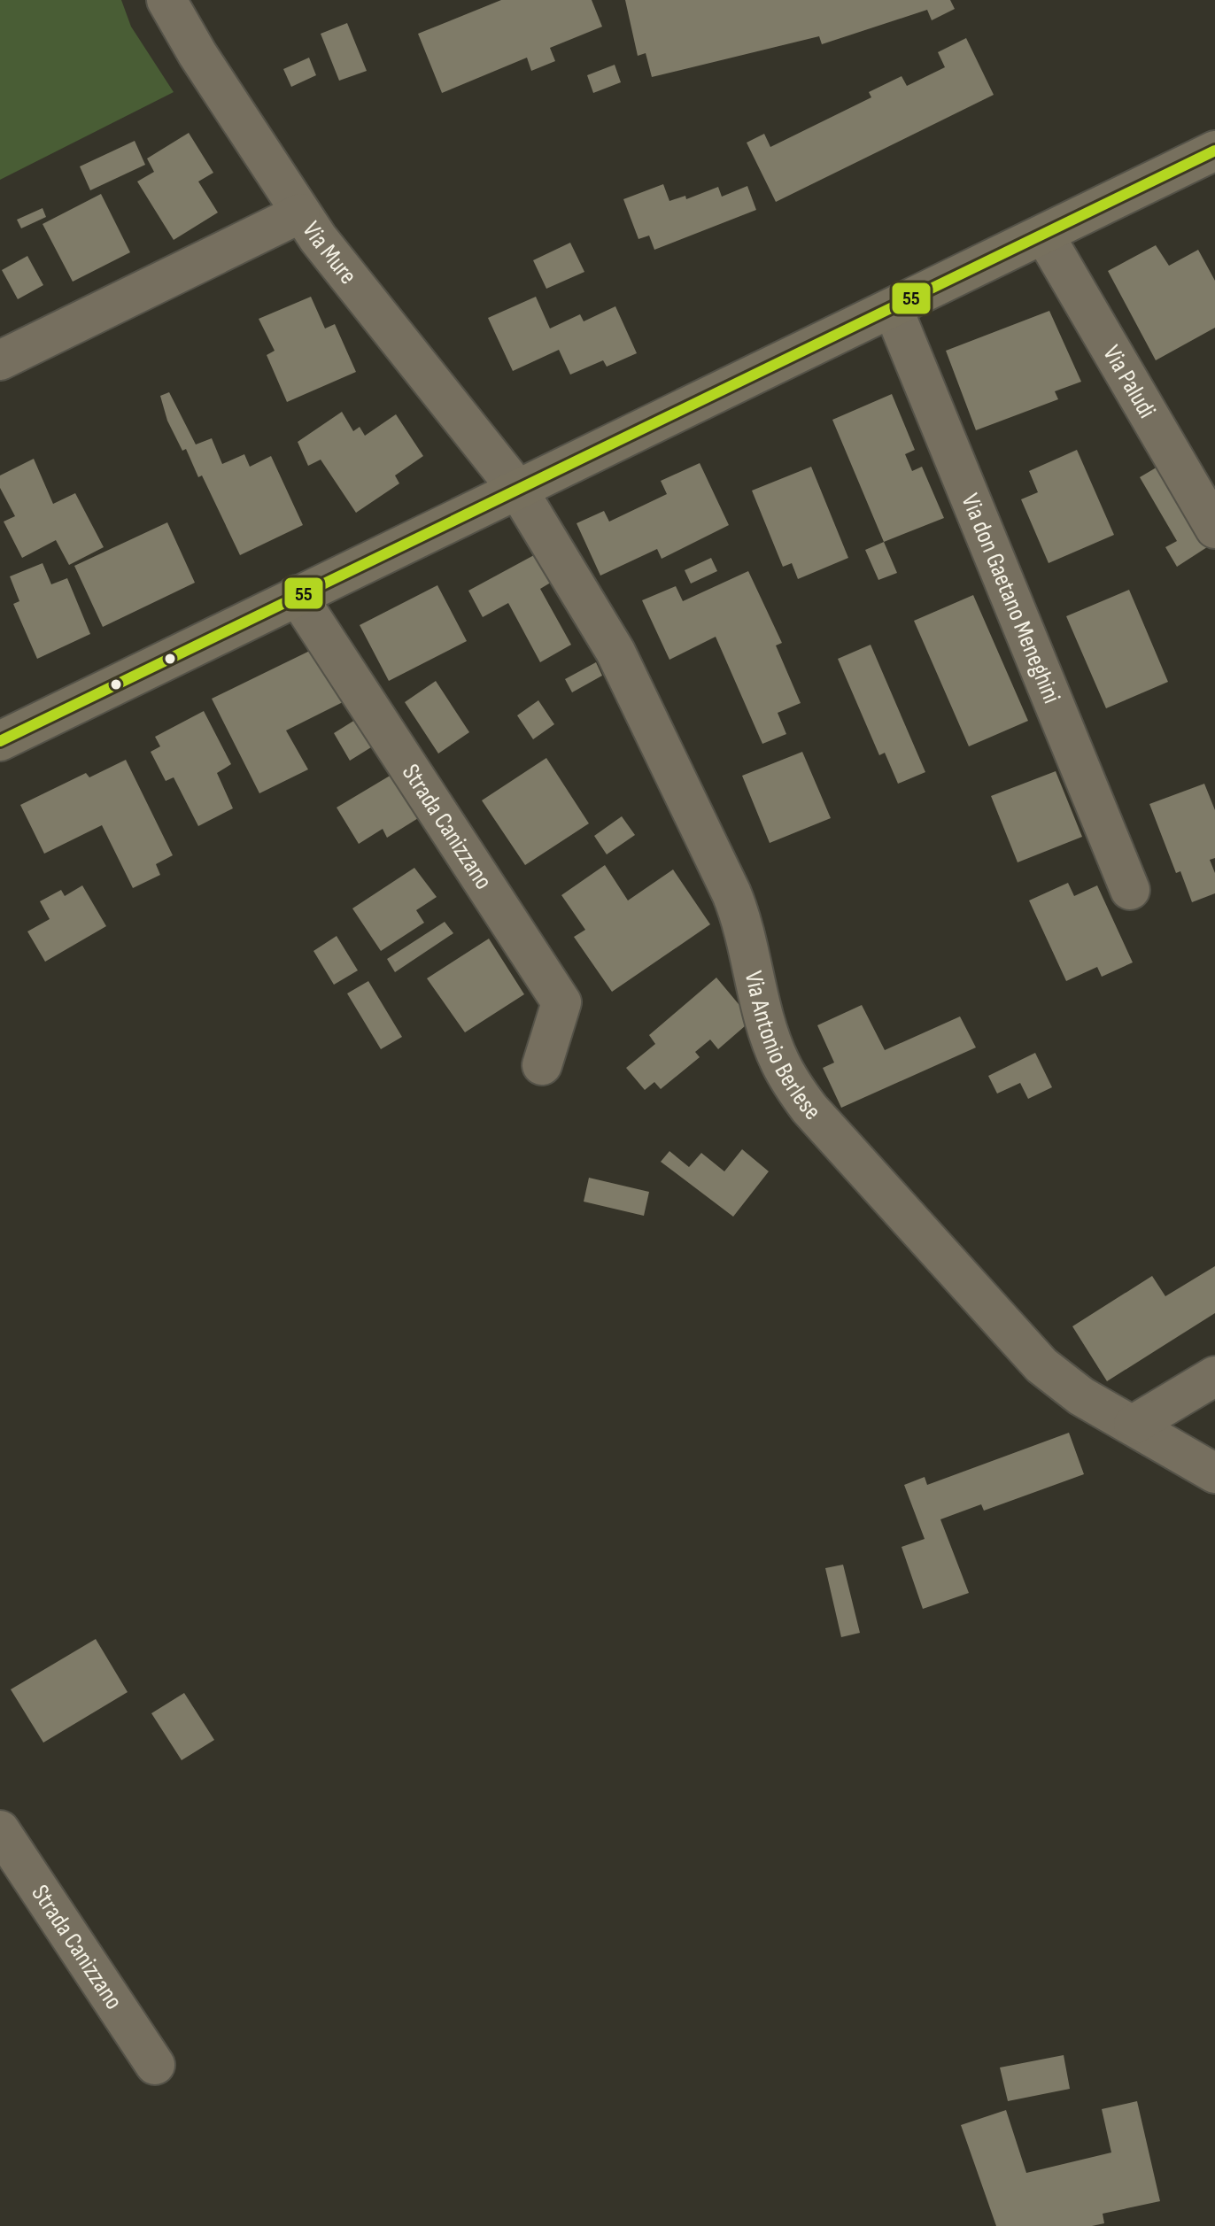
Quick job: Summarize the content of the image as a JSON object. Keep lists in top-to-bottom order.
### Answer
{
  "streets": {
    "street": [
      "Via Mure",
      "Via Paludi",
      "Via don Gaetano Meneghini",
      "Strada Canizzano",
      "Via Antonio Berlese"
    ]
  },
  "crossings": [
    ["Via Mure", "Via Antonio Berlese"]
  ],
  "lines": ["transit line 55"]
}
